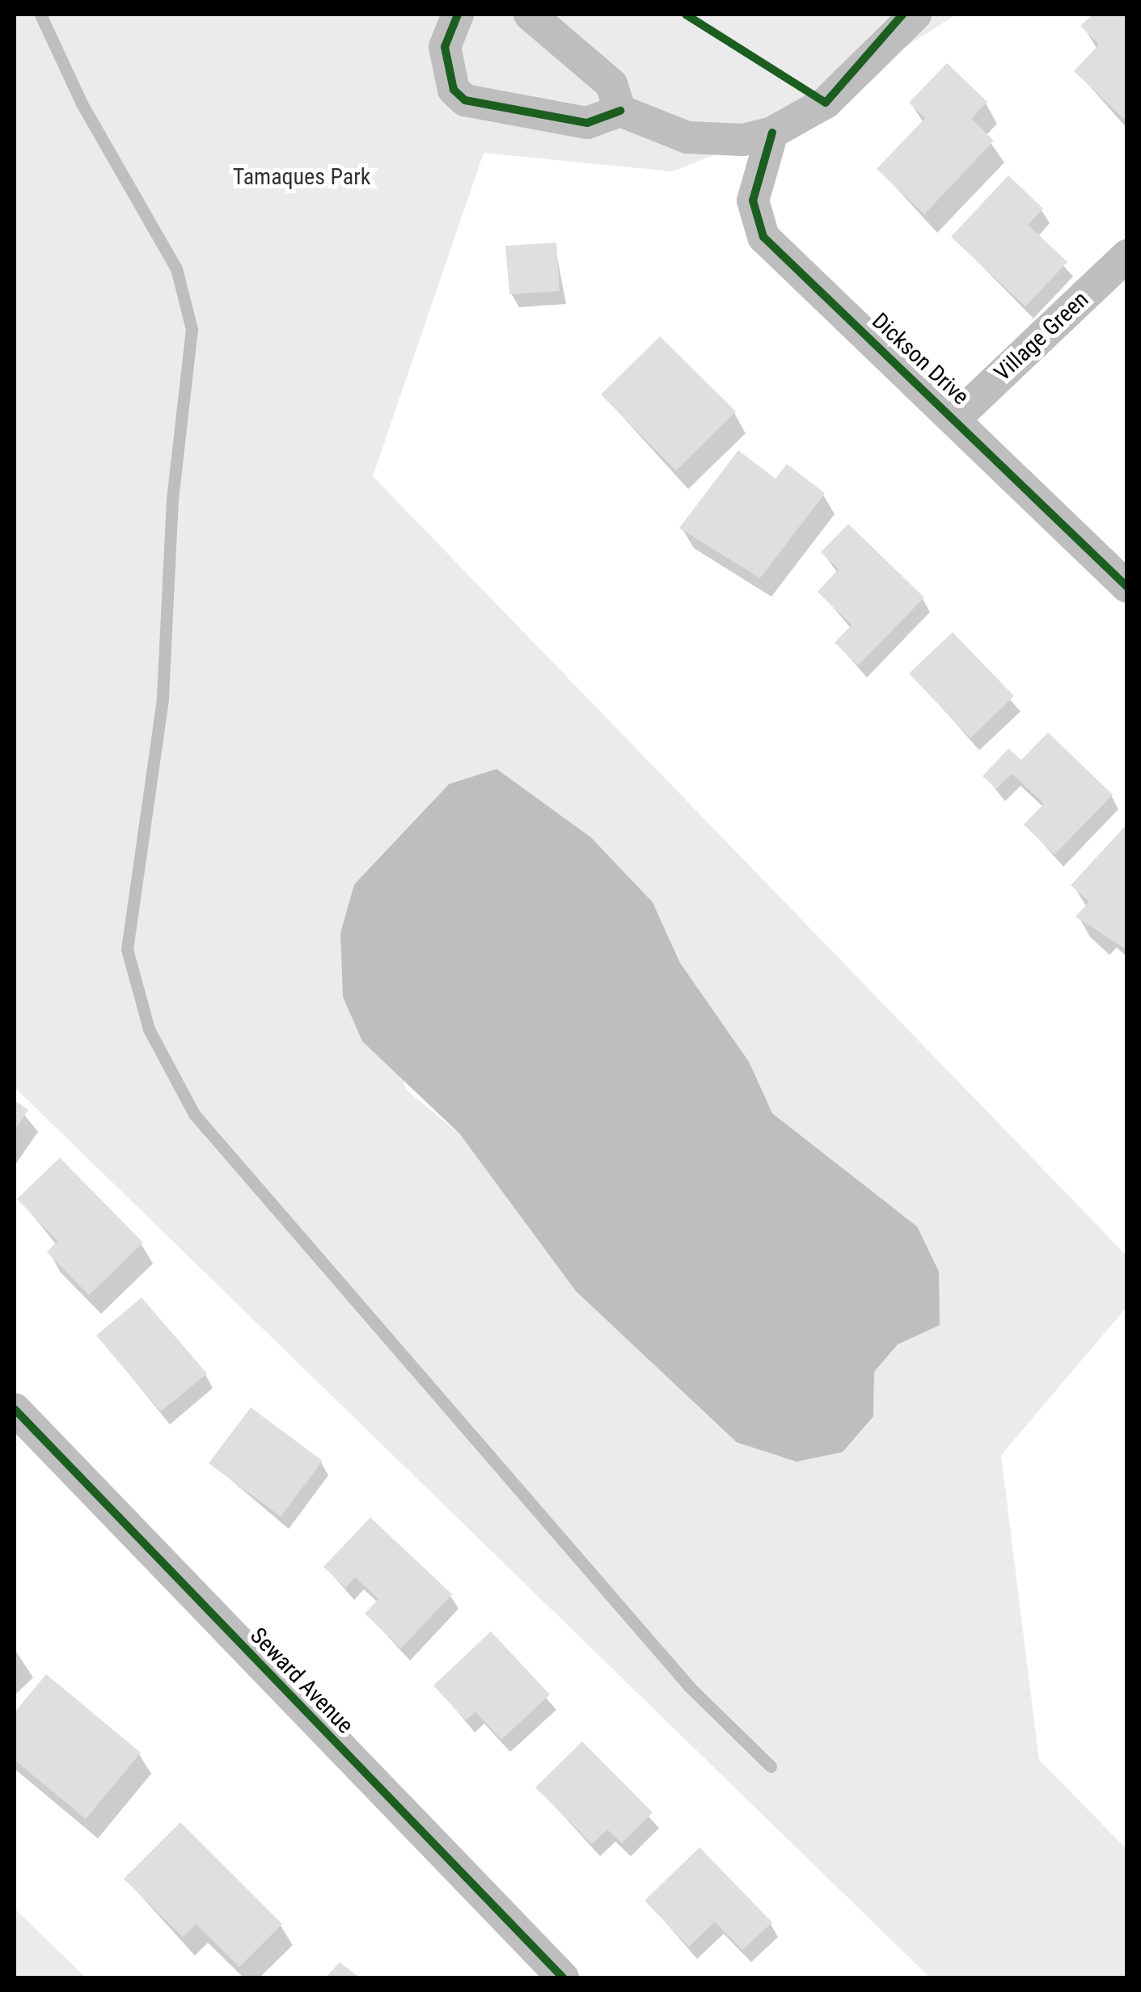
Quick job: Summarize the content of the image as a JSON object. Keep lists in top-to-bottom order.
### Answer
{
  "streets": {
    "street": ["Village Green", "Dickson Drive", "Seward Avenue"]
  },
  "crossings": [
    ["Village Green", "Dickson Drive"]
  ],
  "parks": ["Tamaques Park"]
}
